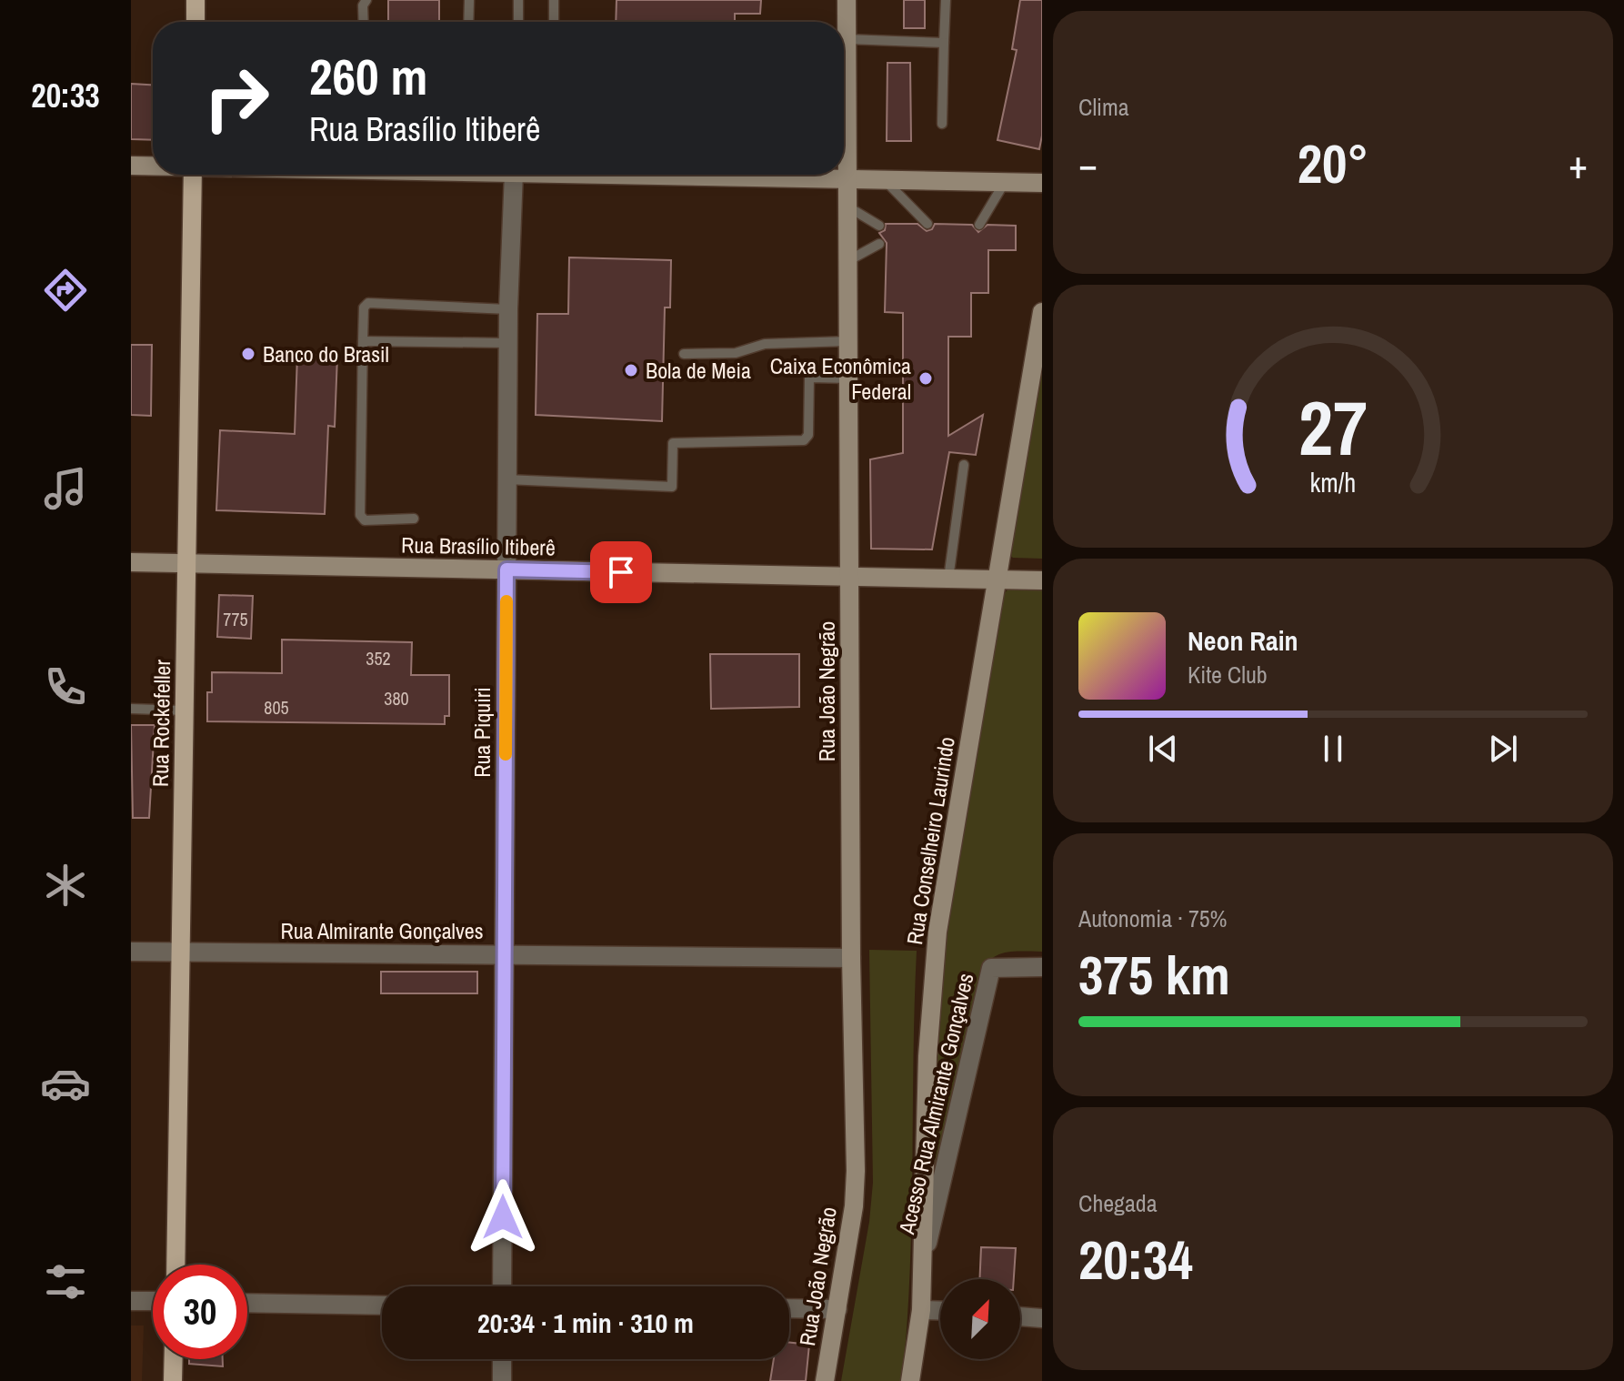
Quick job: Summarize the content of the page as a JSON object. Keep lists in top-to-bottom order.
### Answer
{
  "streets": {
    "main road": [
      "Rua Brasílio Itiberê",
      "Rua João Negrão",
      "Rua Rockefeller",
      "Rua Conselheiro Laurindo"
    ],
    "street": ["Rua Piquiri", "Rua Almirante Gonçalves", "Acesso Rua Almirante Gonçalves"]
  },
  "crossings": [
    ["Rua Brasílio Itiberê", "Rua João Negrão"],
    ["Rua Brasílio Itiberê", "Rua Rockefeller"],
    ["Rua Brasílio Itiberê", "Rua Piquiri"],
    ["Rua Brasílio Itiberê", "Rua Conselheiro Laurindo"],
    ["Rua João Negrão", "Rua Almirante Gonçalves"],
    ["Rua Rockefeller", "Rua Almirante Gonçalves"],
    ["Rua Piquiri", "Rua Almirante Gonçalves"],
    ["Rua Conselheiro Laurindo", "Acesso Rua Almirante Gonçalves"]
  ],
  "places": ["Banco do Brasil", "Bola de Meia", "Caixa Econômica Federal"],
  "house_numbers": [
    "775",
    "352",
    "380",
    "805"
  ],
  "north": "top right",
  "page": {
    "tabs": "20:33",
    "tile": [
      "Clima",
      ["Autonomia · 75%", "375 km"],
      ["Chegada", "20:34"]
    ],
    "turn": ["260 m", "Rua Brasílio Itiberê"],
    "heat": ["−", "20°", "+"],
    "song": ["Neon Rain", "Kite Club"],
    "limit": "30",
    "trip": "20:34 · 1 min · 310 m",
    "gauge": ["27", "km/h"]
  }
}
